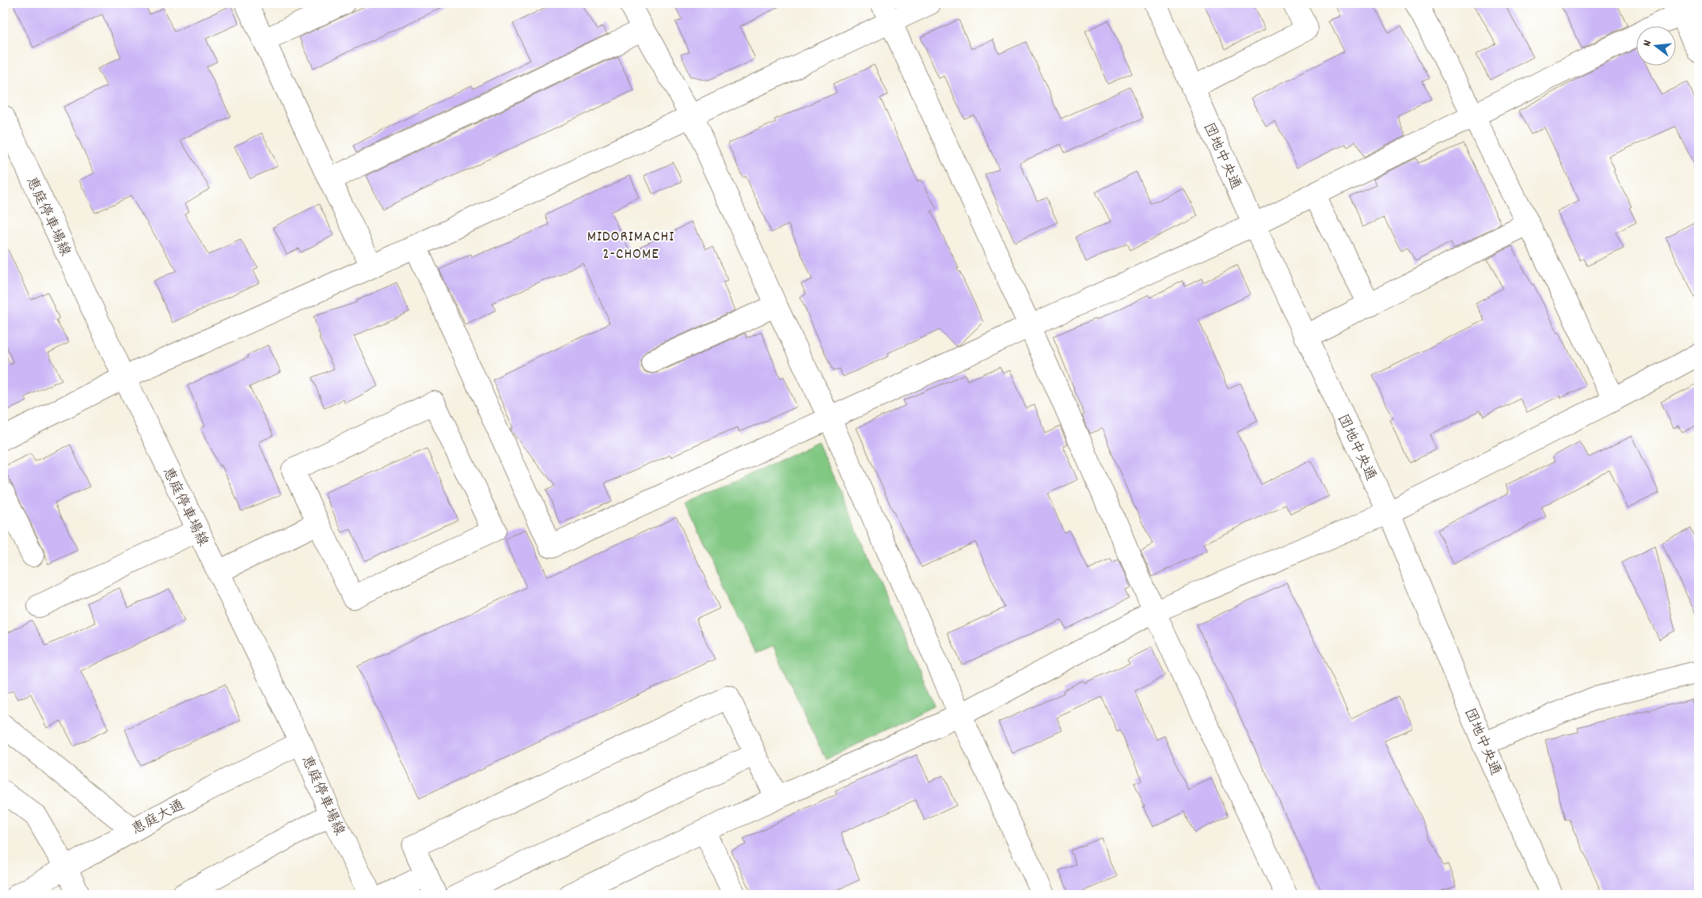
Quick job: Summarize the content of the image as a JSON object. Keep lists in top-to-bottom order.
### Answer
{
  "streets": {
    "street": ["団地中央通", "恵庭停車場線", "恵庭大通"]
  },
  "crossings": [
    ["恵庭停車場線", "恵庭大通"]
  ],
  "districts": ["MIDORIMACHI 2-CHOME"],
  "north": "left"
}
